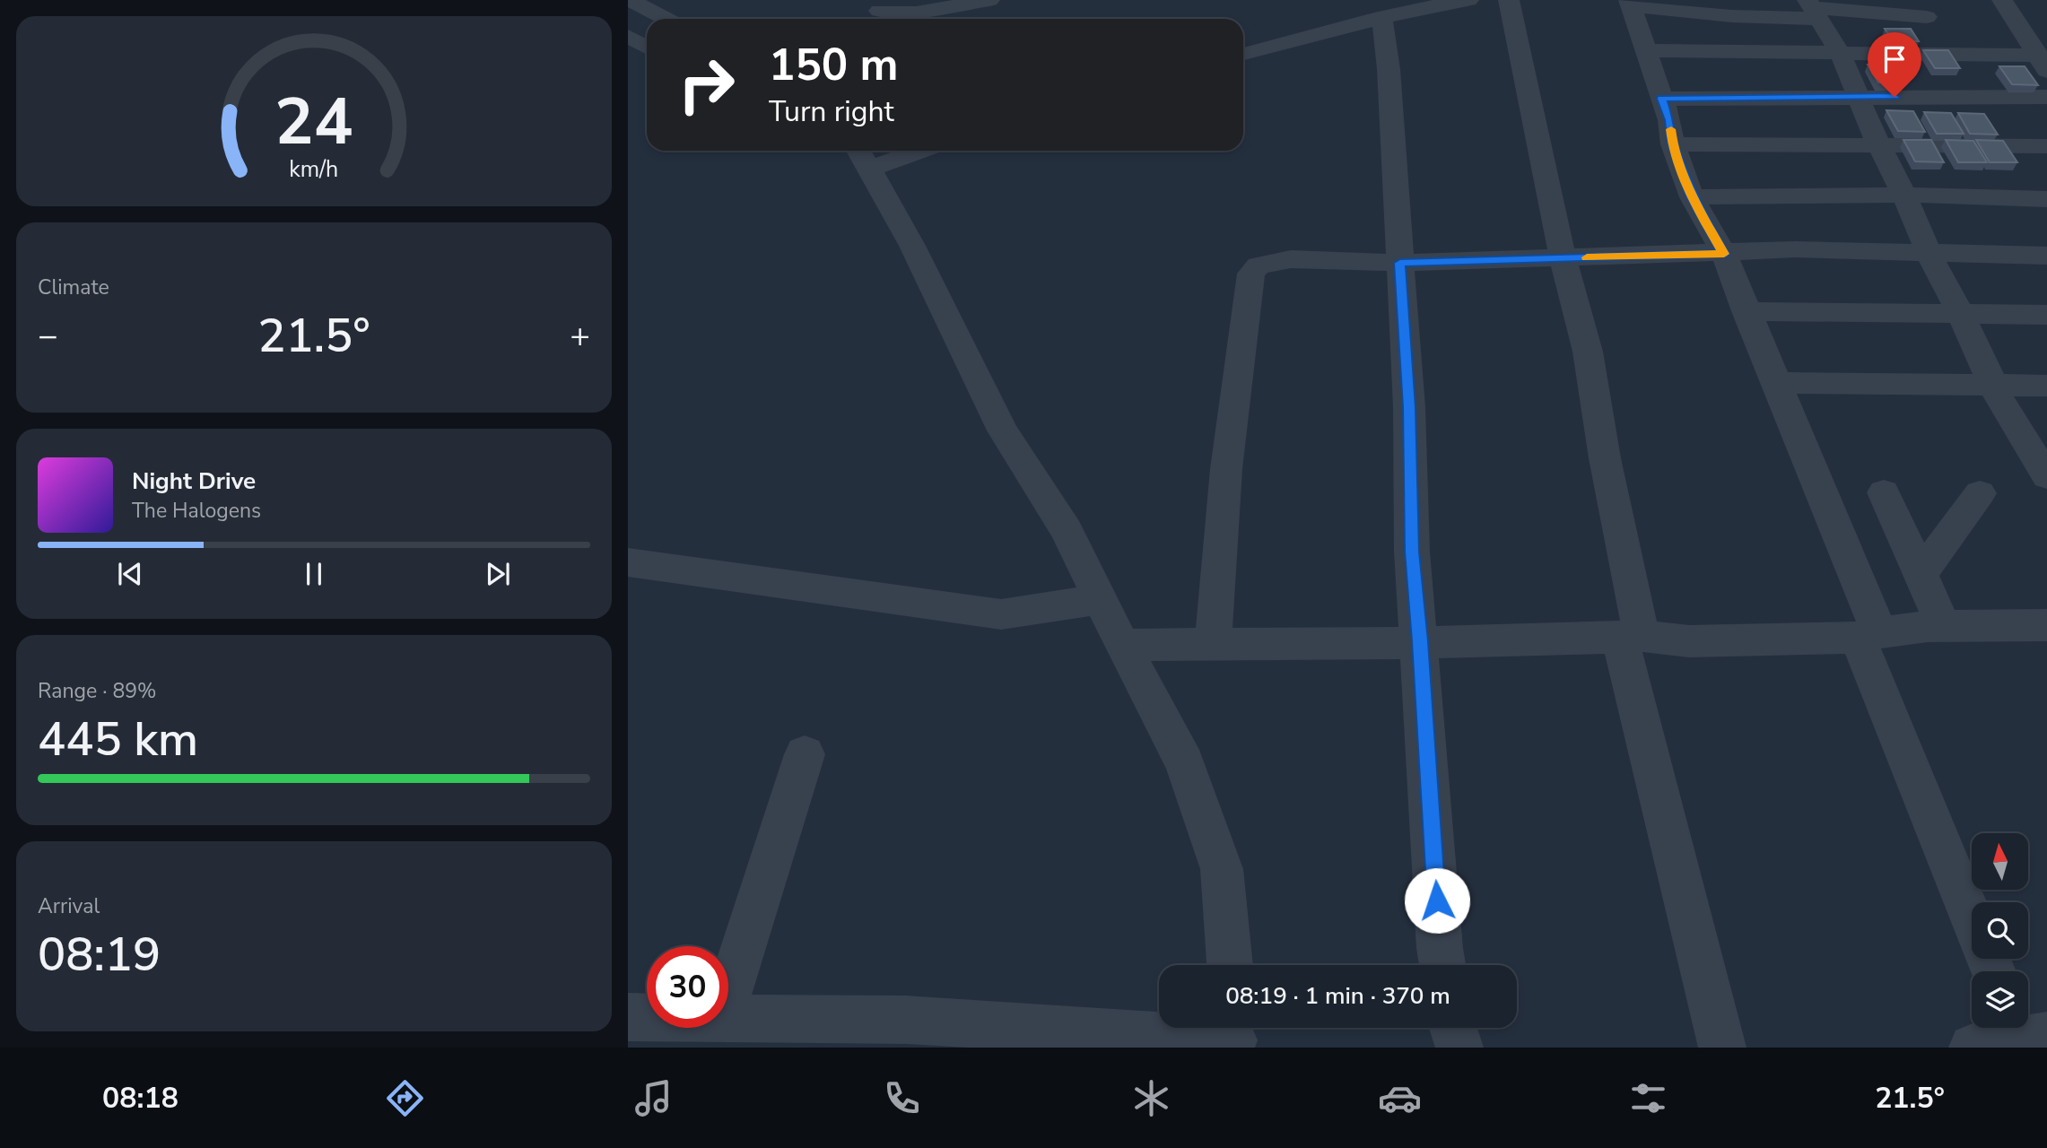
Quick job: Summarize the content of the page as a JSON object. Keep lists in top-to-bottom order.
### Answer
{
  "north": "top",
  "page": {
    "turn": ["150 m", "Turn right"],
    "tile": [
      "Climate",
      ["Range · 89%", "445 km"],
      ["Arrival", "08:19"]
    ],
    "heat": ["−", "21.5°", "+"],
    "song": ["Night Drive", "The Halogens"],
    "limit": "30",
    "trip": "08:19 · 1 min · 370 m",
    "tabs": ["08:18", "21.5°"],
    "gauge": ["24", "km/h"]
  }
}
